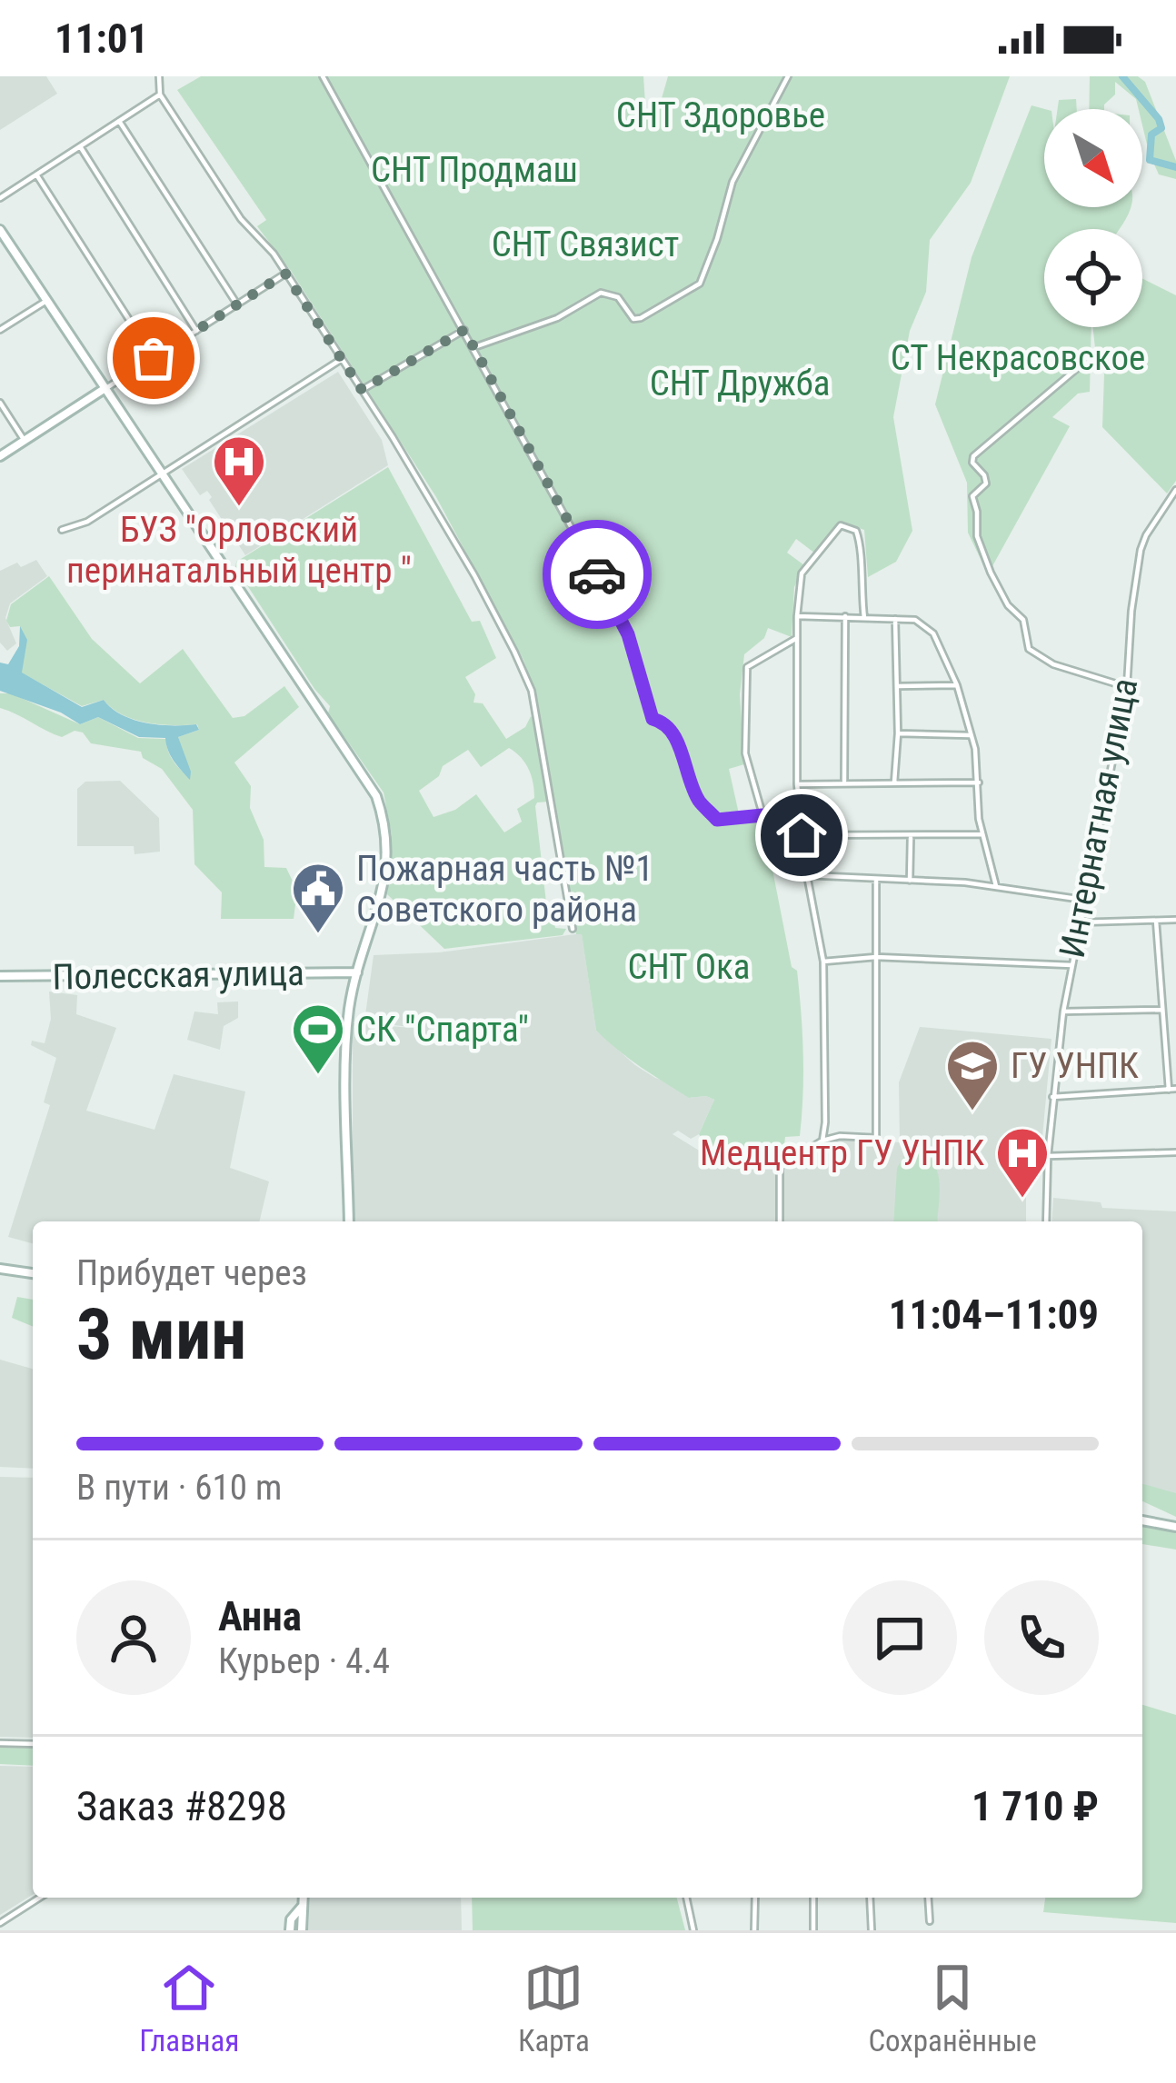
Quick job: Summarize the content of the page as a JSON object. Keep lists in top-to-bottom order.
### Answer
{
  "streets": {
    "main road": ["Полесская улица"],
    "street": ["Интернатная улица"]
  },
  "parks": [
    "СНТ Здоровье",
    "СНТ Продмаш",
    "СНТ Связист",
    "СТ Некрасовское",
    "СНТ Дружба",
    "СНТ Ока"
  ],
  "places": {
    "hospital": ["БУЗ \"Орловский перинатальный центр \"", "Медцентр ГУ УНПК"],
    "public building": ["Пожарная часть №1 Советского района"],
    "sports": ["СК \"Спарта\""],
    "school or university": ["ГУ УНПК"]
  },
  "north": "bottom right",
  "page": {
    "status": "11:01",
    "heading": ["3 мин", "Прибудет через", "11:04–11:09"],
    "panel": [
      "Анна",
      "Курьер · 4.4",
      "Заказ #8298",
      "1 710 ₽"
    ],
    "bar": "В пути · 610 m",
    "tabs": ["Главная", "Карта", "Сохранённые"]
  }
}
